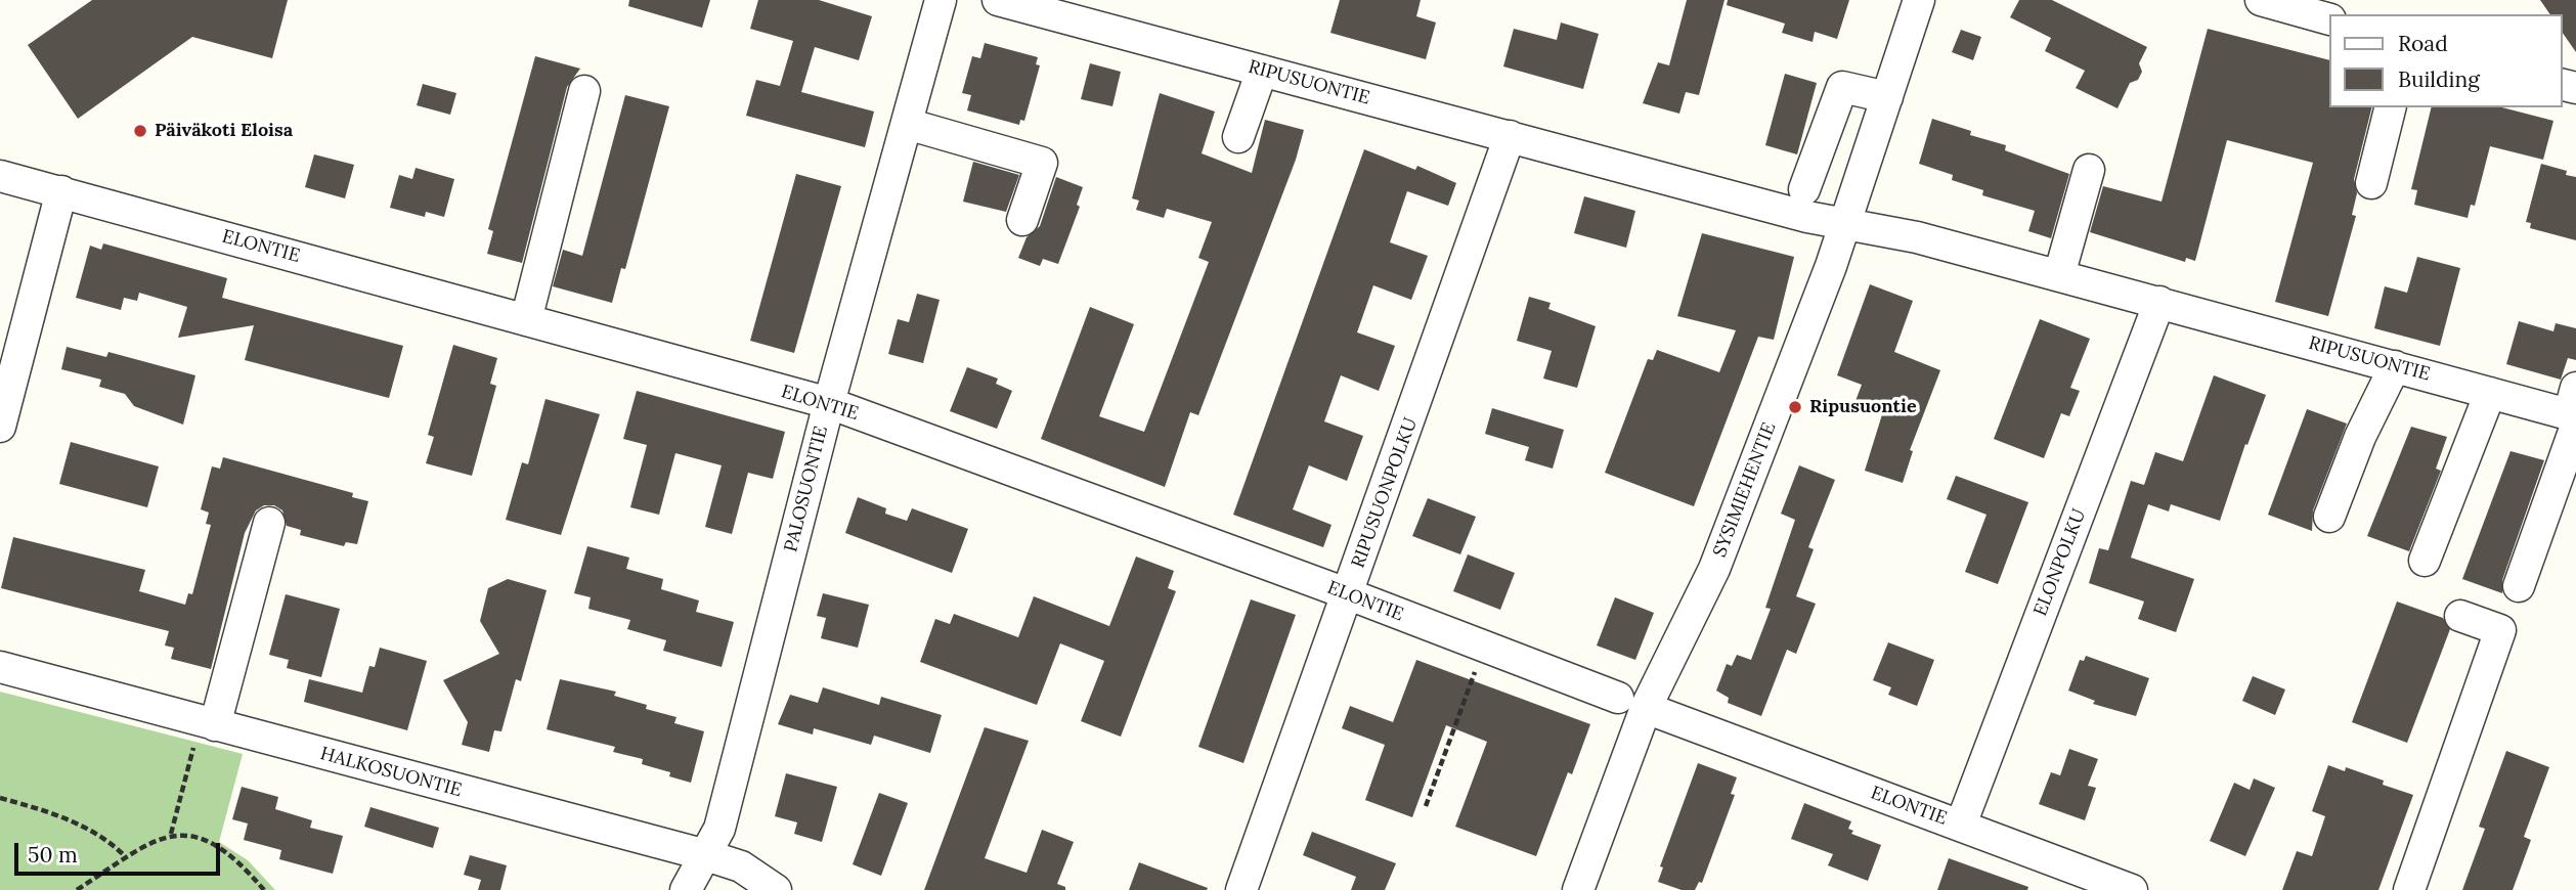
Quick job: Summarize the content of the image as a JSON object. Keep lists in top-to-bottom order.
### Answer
{
  "streets": {
    "street": [
      "RIPUSUONTIE",
      "ELONTIE",
      "PALOSUONTIE",
      "SYSIMIEHENTIE",
      "RIPUSUONPOLKU",
      "ELONPOLKU",
      "HALKOSUONTIE"
    ]
  },
  "crossings": [
    ["RIPUSUONTIE", "SYSIMIEHENTIE"],
    ["RIPUSUONTIE", "RIPUSUONPOLKU"],
    ["RIPUSUONTIE", "ELONPOLKU"],
    ["ELONTIE", "PALOSUONTIE"],
    ["ELONTIE", "SYSIMIEHENTIE"],
    ["ELONTIE", "RIPUSUONPOLKU"],
    ["ELONTIE", "ELONPOLKU"],
    ["PALOSUONTIE", "HALKOSUONTIE"]
  ],
  "places": ["Päiväkoti Eloisa", "Ripusuontie"],
  "legend": ["Road", "Building"],
  "scale_bar": "50 m"
}
